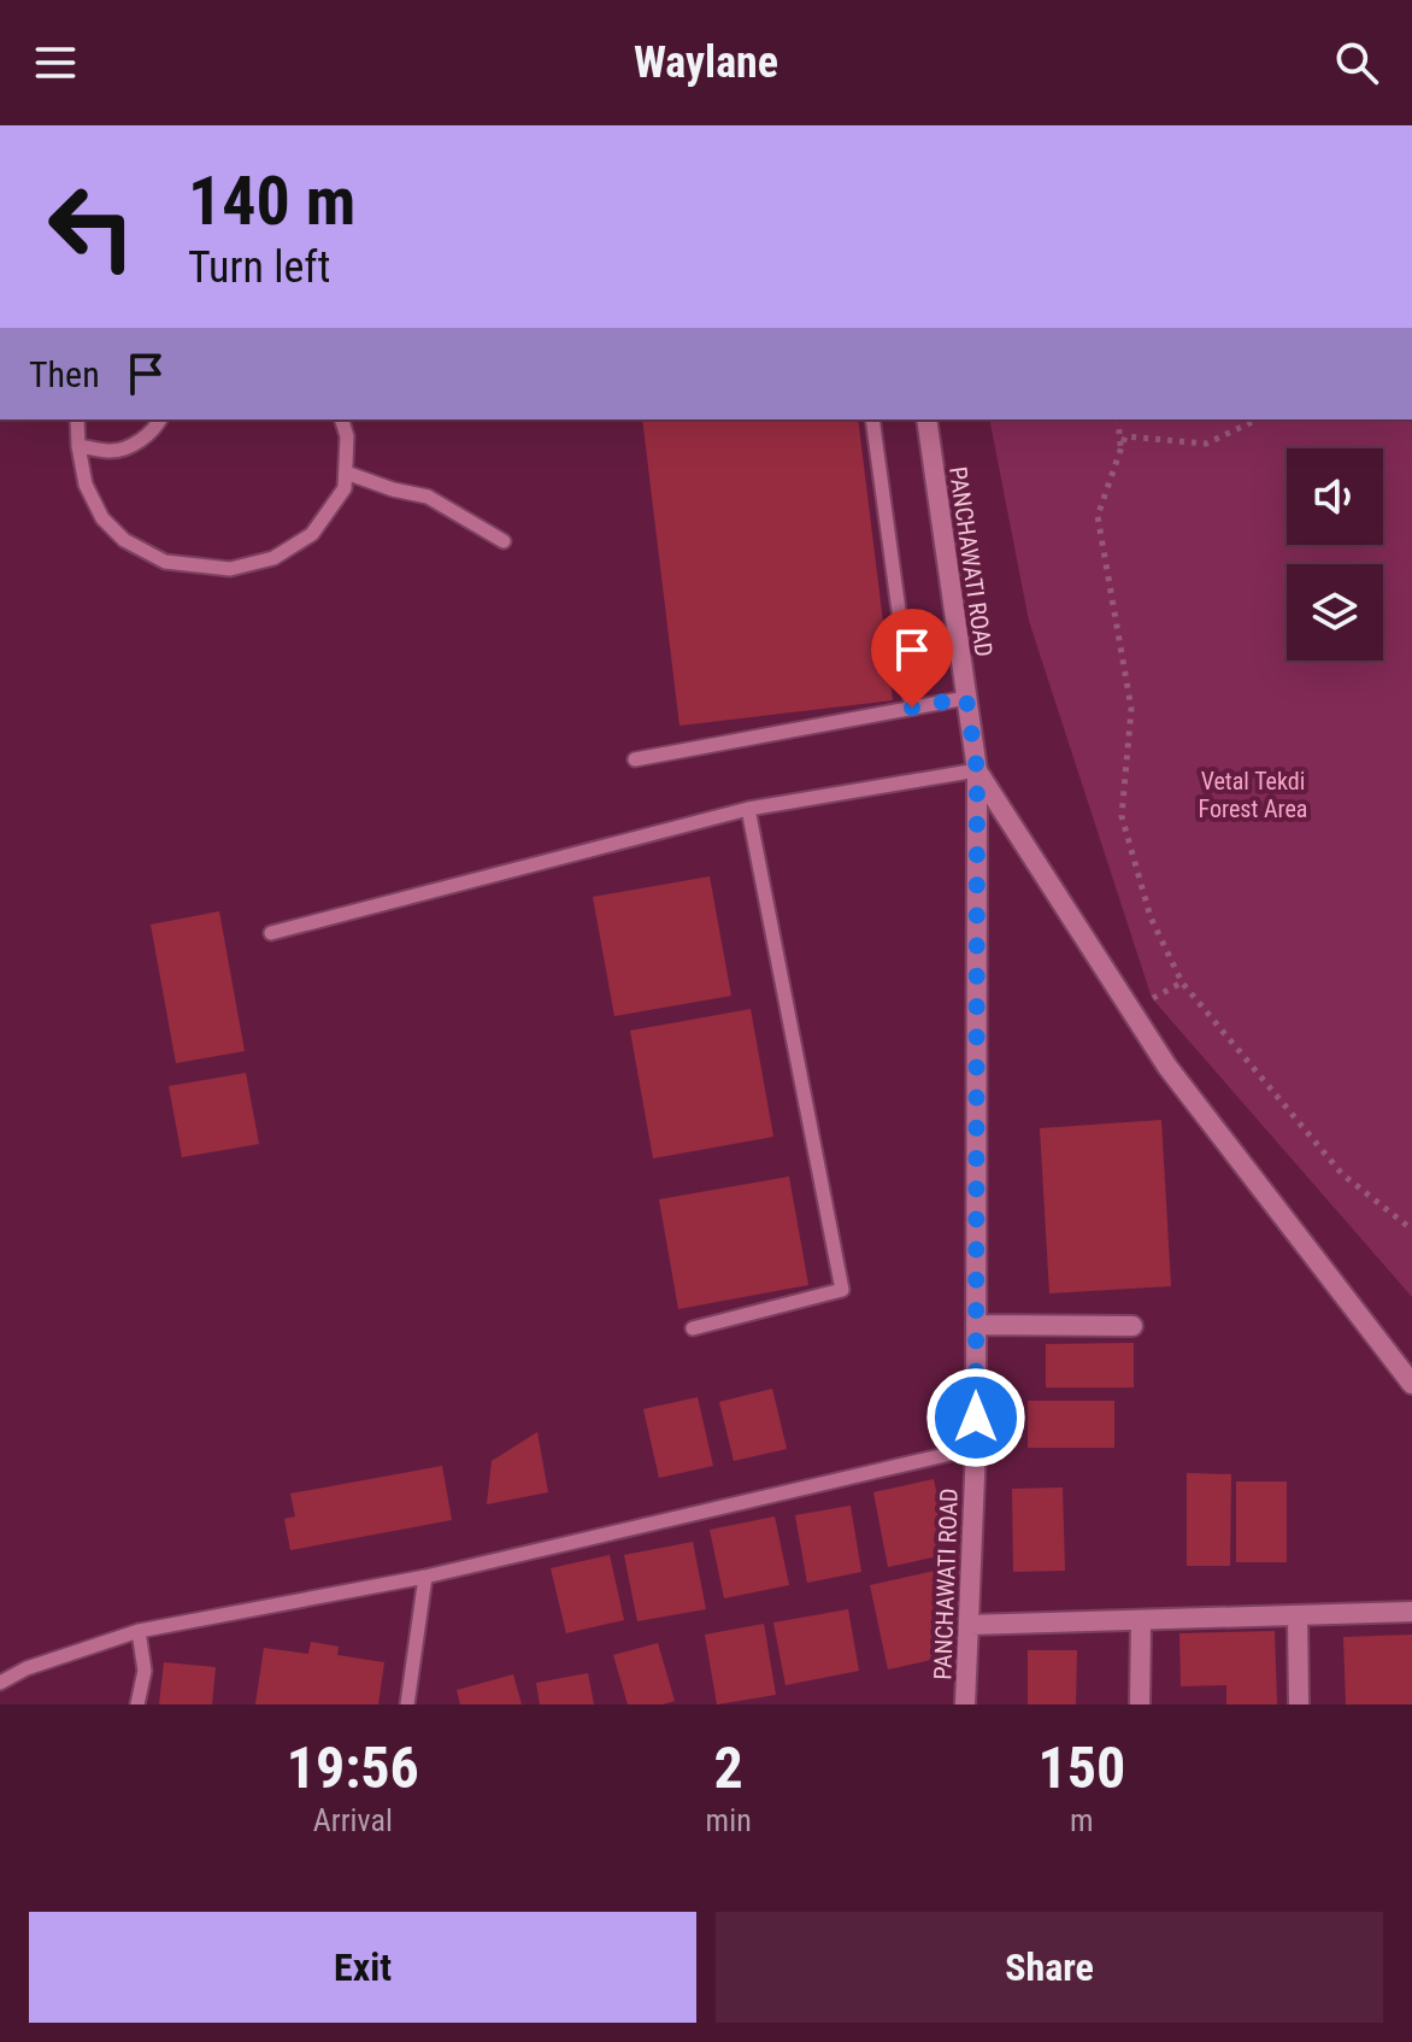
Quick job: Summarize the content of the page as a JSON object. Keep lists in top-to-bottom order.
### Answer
{
  "streets": {
    "street": ["PANCHAWATI ROAD"]
  },
  "parks": ["Vetal Tekdi Forest Area"],
  "page": {
    "header": "Waylane",
    "turn": ["140 m", "Turn left"],
    "then": "Then",
    "eta": [
      "19:56",
      "Arrival",
      "2",
      "min",
      "150",
      "m"
    ],
    "buttons": ["Exit", "Share"]
  }
}
